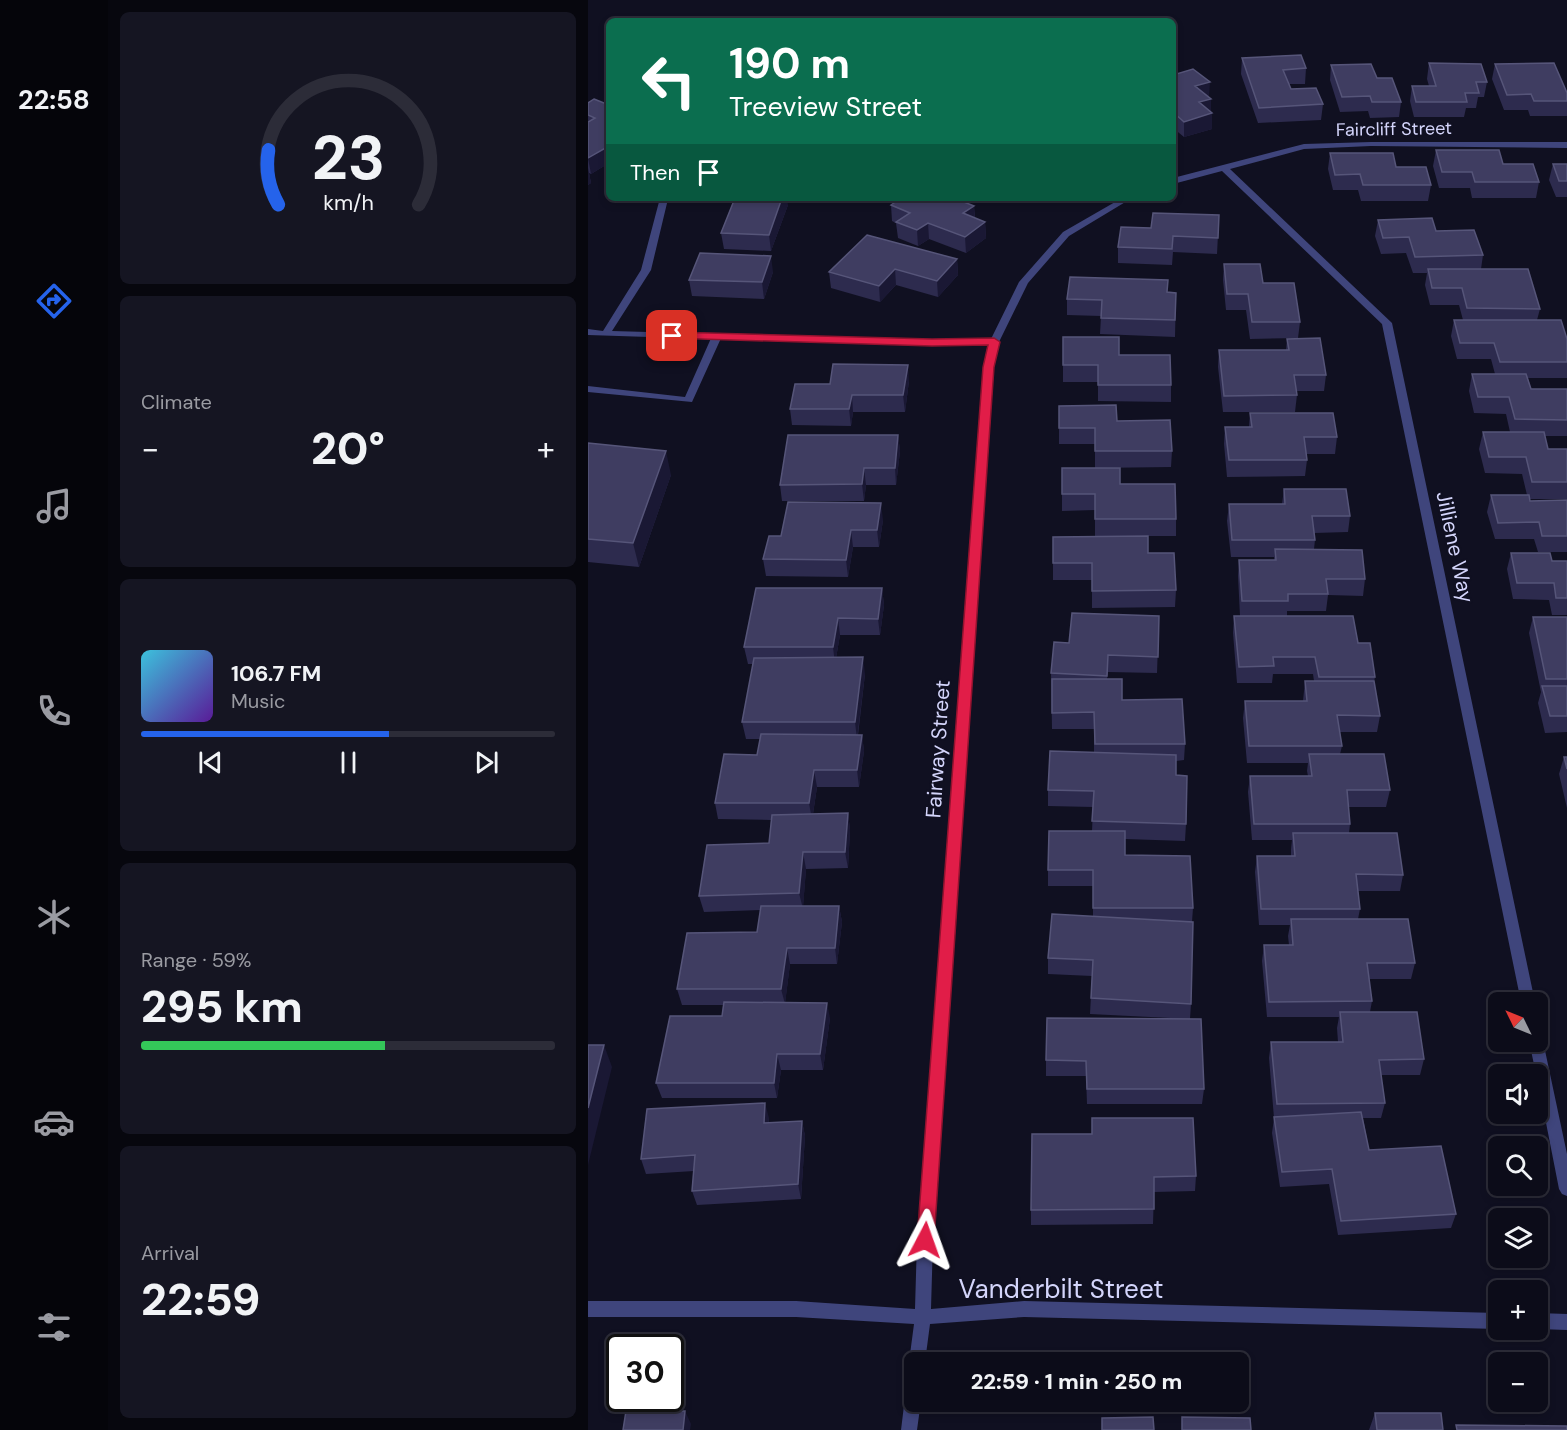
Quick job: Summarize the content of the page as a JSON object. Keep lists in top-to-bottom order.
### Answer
{
  "streets": {
    "street": [
      "Faircliff Street",
      "Jilliene Way",
      "Fairway Street",
      "Vanderbilt Street"
    ]
  },
  "crossings": [
    ["Faircliff Street", "Jilliene Way"],
    ["Fairway Street", "Vanderbilt Street"]
  ],
  "north": "top left",
  "page": {
    "tabs": "22:58",
    "turn": ["190 m", "Treeview Street"],
    "then": "Then",
    "tile": [
      "Climate",
      ["Range · 59%", "295 km"],
      ["Arrival", "22:59"]
    ],
    "heat": ["−", "20°", "+"],
    "song": ["106.7 FM", "Music"],
    "map_buttons": ["+", "−"],
    "limit": "30",
    "trip": "22:59 · 1 min · 250 m",
    "gauge": ["23", "km/h"]
  }
}
